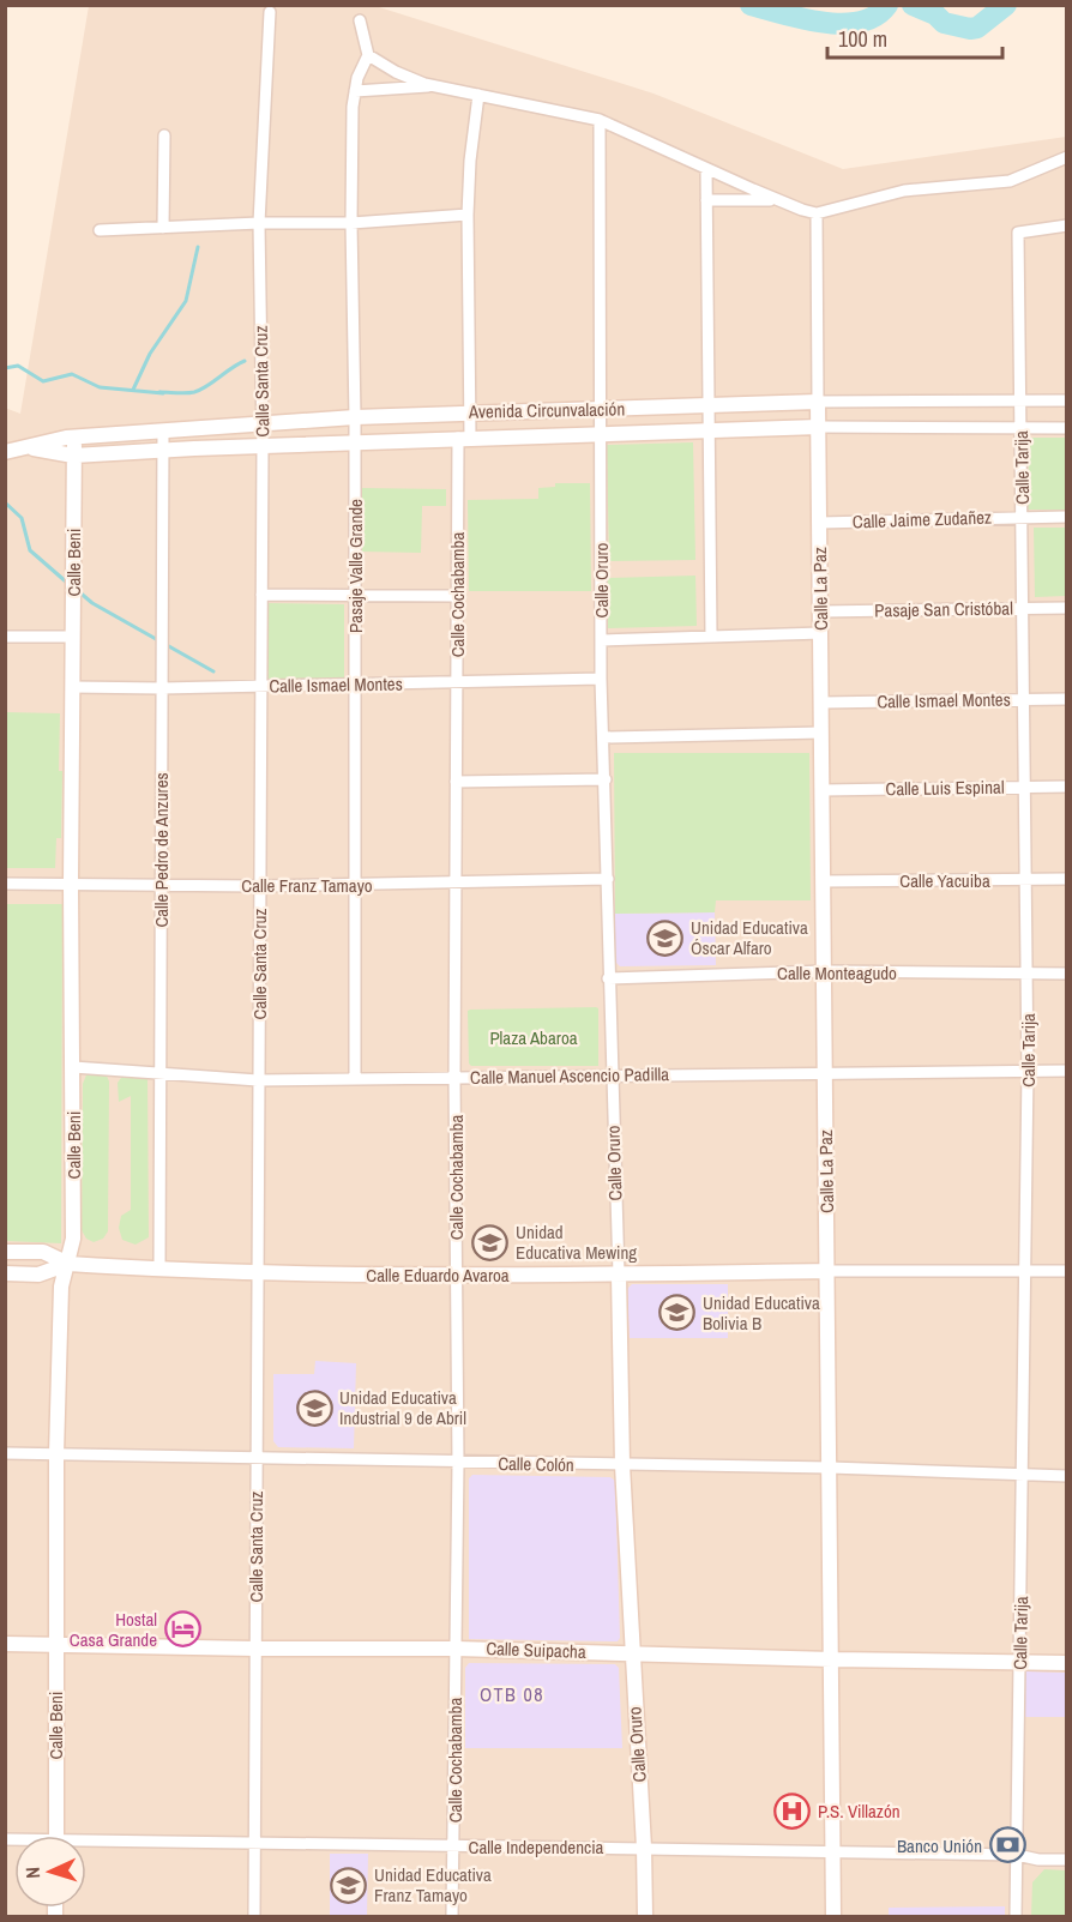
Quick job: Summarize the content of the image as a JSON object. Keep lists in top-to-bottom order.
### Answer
{
  "streets": {
    "street": [
      "Calle Santa Cruz",
      "Avenida Circunvalación",
      "Calle Tarija",
      "Calle Jaime Zudañez",
      "Calle Beni",
      "Pasaje Valle Grande",
      "Calle Oruro",
      "Calle La Paz",
      "Calle Cochabamba",
      "Pasaje San Cristóbal",
      "Calle Ismael Montes",
      "Calle Luis Espinal",
      "Calle Pedro de Anzures",
      "Calle Yacuiba",
      "Calle Franz Tamayo",
      "Calle Monteagudo",
      "Calle Manuel Ascencio Padilla",
      "Calle Eduardo Avaroa",
      "Calle Colón",
      "Calle Suipacha",
      "Calle Independencia"
    ]
  },
  "crossings": [
    ["Calle Santa Cruz", "Avenida Circunvalación"],
    ["Calle Santa Cruz", "Calle Ismael Montes"],
    ["Calle Santa Cruz", "Calle Franz Tamayo"],
    ["Calle Santa Cruz", "Calle Manuel Ascencio Padilla"],
    ["Calle Santa Cruz", "Calle Eduardo Avaroa"],
    ["Calle Santa Cruz", "Calle Colón"],
    ["Calle Santa Cruz", "Calle Suipacha"],
    ["Calle Santa Cruz", "Calle Independencia"],
    ["Avenida Circunvalación", "Calle Tarija"],
    ["Avenida Circunvalación", "Calle Beni"],
    ["Avenida Circunvalación", "Pasaje Valle Grande"],
    ["Avenida Circunvalación", "Calle Oruro"],
    ["Avenida Circunvalación", "Calle La Paz"],
    ["Avenida Circunvalación", "Calle Cochabamba"],
    ["Avenida Circunvalación", "Calle Pedro de Anzures"],
    ["Calle Tarija", "Calle Jaime Zudañez"],
    ["Calle Tarija", "Pasaje San Cristóbal"],
    ["Calle Tarija", "Calle Ismael Montes"],
    ["Calle Tarija", "Calle Luis Espinal"],
    ["Calle Tarija", "Calle Yacuiba"],
    ["Calle Tarija", "Calle Monteagudo"],
    ["Calle Tarija", "Calle Manuel Ascencio Padilla"],
    ["Calle Tarija", "Calle Eduardo Avaroa"],
    ["Calle Tarija", "Calle Colón"],
    ["Calle Tarija", "Calle Suipacha"],
    ["Calle Tarija", "Calle Independencia"],
    ["Calle Jaime Zudañez", "Calle La Paz"],
    ["Calle Beni", "Calle Ismael Montes"],
    ["Calle Beni", "Calle Franz Tamayo"],
    ["Calle Beni", "Calle Manuel Ascencio Padilla"],
    ["Calle Beni", "Calle Eduardo Avaroa"],
    ["Calle Beni", "Calle Colón"],
    ["Calle Beni", "Calle Suipacha"],
    ["Pasaje Valle Grande", "Calle Ismael Montes"],
    ["Pasaje Valle Grande", "Calle Franz Tamayo"],
    ["Pasaje Valle Grande", "Calle Manuel Ascencio Padilla"],
    ["Calle Oruro", "Calle Ismael Montes"],
    ["Calle Oruro", "Calle Franz Tamayo"],
    ["Calle Oruro", "Calle Monteagudo"],
    ["Calle Oruro", "Calle Manuel Ascencio Padilla"],
    ["Calle Oruro", "Calle Eduardo Avaroa"],
    ["Calle Oruro", "Calle Colón"],
    ["Calle Oruro", "Calle Suipacha"],
    ["Calle Oruro", "Calle Independencia"],
    ["Calle La Paz", "Pasaje San Cristóbal"],
    ["Calle La Paz", "Calle Ismael Montes"],
    ["Calle La Paz", "Calle Luis Espinal"],
    ["Calle La Paz", "Calle Yacuiba"],
    ["Calle La Paz", "Calle Monteagudo"],
    ["Calle La Paz", "Calle Manuel Ascencio Padilla"],
    ["Calle La Paz", "Calle Eduardo Avaroa"],
    ["Calle La Paz", "Calle Colón"],
    ["Calle La Paz", "Calle Suipacha"],
    ["Calle La Paz", "Calle Independencia"],
    ["Calle Cochabamba", "Calle Ismael Montes"],
    ["Calle Cochabamba", "Calle Franz Tamayo"],
    ["Calle Cochabamba", "Calle Manuel Ascencio Padilla"],
    ["Calle Cochabamba", "Calle Eduardo Avaroa"],
    ["Calle Cochabamba", "Calle Colón"],
    ["Calle Cochabamba", "Calle Suipacha"],
    ["Calle Cochabamba", "Calle Independencia"],
    ["Calle Ismael Montes", "Calle Pedro de Anzures"],
    ["Calle Pedro de Anzures", "Calle Franz Tamayo"],
    ["Calle Pedro de Anzures", "Calle Manuel Ascencio Padilla"],
    ["Calle Pedro de Anzures", "Calle Eduardo Avaroa"]
  ],
  "districts": ["OTB 08"],
  "parks": ["Plaza Abaroa"],
  "places": {
    "school or university": [
      "Unidad Educativa Óscar Alfaro",
      "Unidad Educativa Mewing",
      "Unidad Educativa Bolivia B",
      "Unidad Educativa Industrial 9 de Abril",
      "Unidad Educativa Franz Tamayo"
    ],
    "hotel": ["Hostal Casa Grande"],
    "hospital": ["P.S. Villazón"],
    "bank": ["Banco Unión"]
  },
  "scale_bar": "100 m",
  "north": "left"
}
